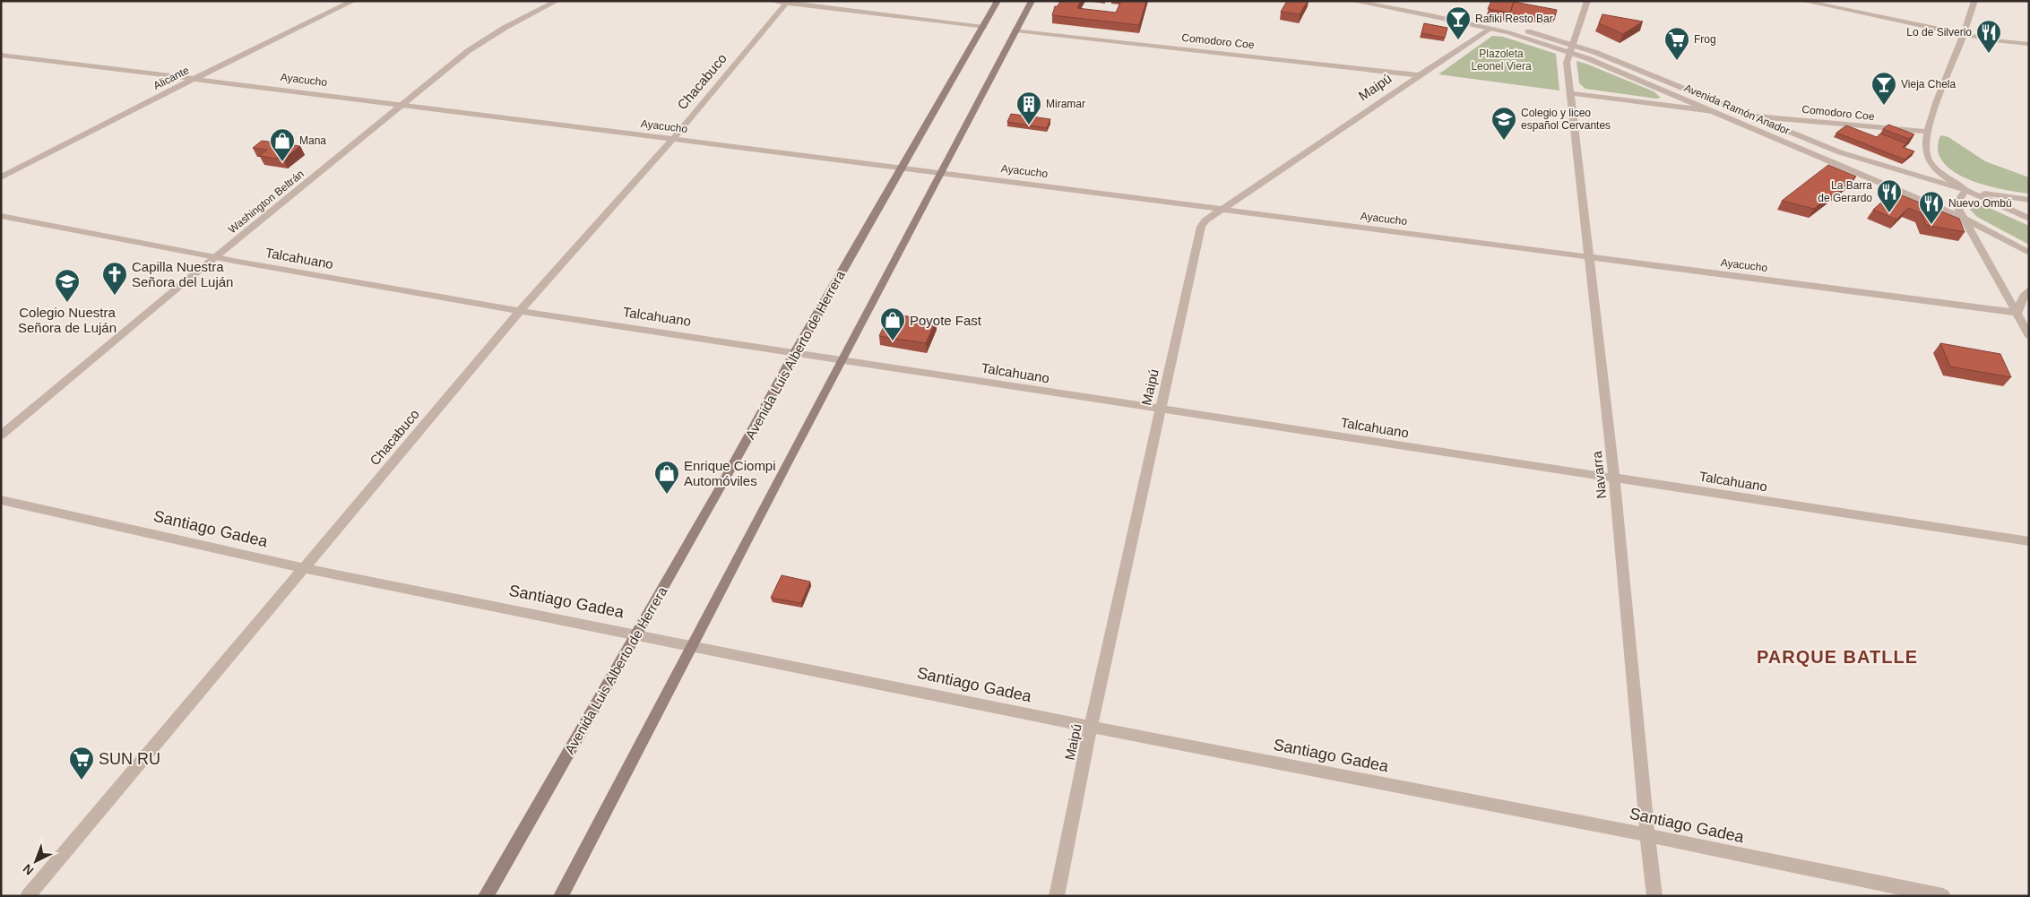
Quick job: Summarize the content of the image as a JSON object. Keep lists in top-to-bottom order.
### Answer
{
  "streets": {
    "main road": ["Avenida Luis Alberto de Herrera"],
    "street": [
      "Comodoro Coe",
      "Alicante",
      "Ayacucho",
      "Chacabuco",
      "Maipú",
      "Avenida Ramón Anador",
      "Washington Beltrán",
      "Talcahuano",
      "Navarra",
      "Santiago Gadea"
    ]
  },
  "crossings": [
    ["Comodoro Coe", "Maipú"],
    ["Comodoro Coe", "Avenida Ramón Anador"],
    ["Alicante", "Ayacucho"],
    ["Ayacucho", "Chacabuco"],
    ["Ayacucho", "Maipú"],
    ["Ayacucho", "Washington Beltrán"],
    ["Ayacucho", "Avenida Luis Alberto de Herrera"],
    ["Ayacucho", "Navarra"],
    ["Chacabuco", "Talcahuano"],
    ["Chacabuco", "Santiago Gadea"],
    ["Maipú", "Avenida Ramón Anador"],
    ["Maipú", "Talcahuano"],
    ["Maipú", "Santiago Gadea"],
    ["Avenida Ramón Anador", "Navarra"],
    ["Washington Beltrán", "Talcahuano"],
    ["Talcahuano", "Avenida Luis Alberto de Herrera"],
    ["Talcahuano", "Navarra"],
    ["Avenida Luis Alberto de Herrera", "Santiago Gadea"],
    ["Navarra", "Santiago Gadea"]
  ],
  "districts": ["PARQUE BATLLE"],
  "parks": ["Plazoleta Leonel Viera"],
  "places": {
    "bar": ["Rafiki Resto Bar", "Vieja Chela"],
    "restaurant": ["Lo de Silverio", "La Barra de Gerardo", "Nuevo Ombú"],
    "supermarket": ["Frog", "SUN RU"],
    "building": ["Miramar"],
    "school or university": ["Colegio y liceo español Cervantes", "Colegio Nuestra Señora de Luján"],
    "shop": ["Mana", "Poyote Fast", "Enrique Ciompi Automóviles"],
    "church": ["Capilla Nuestra Señora del Luján"]
  },
  "north": "bottom left"
}
